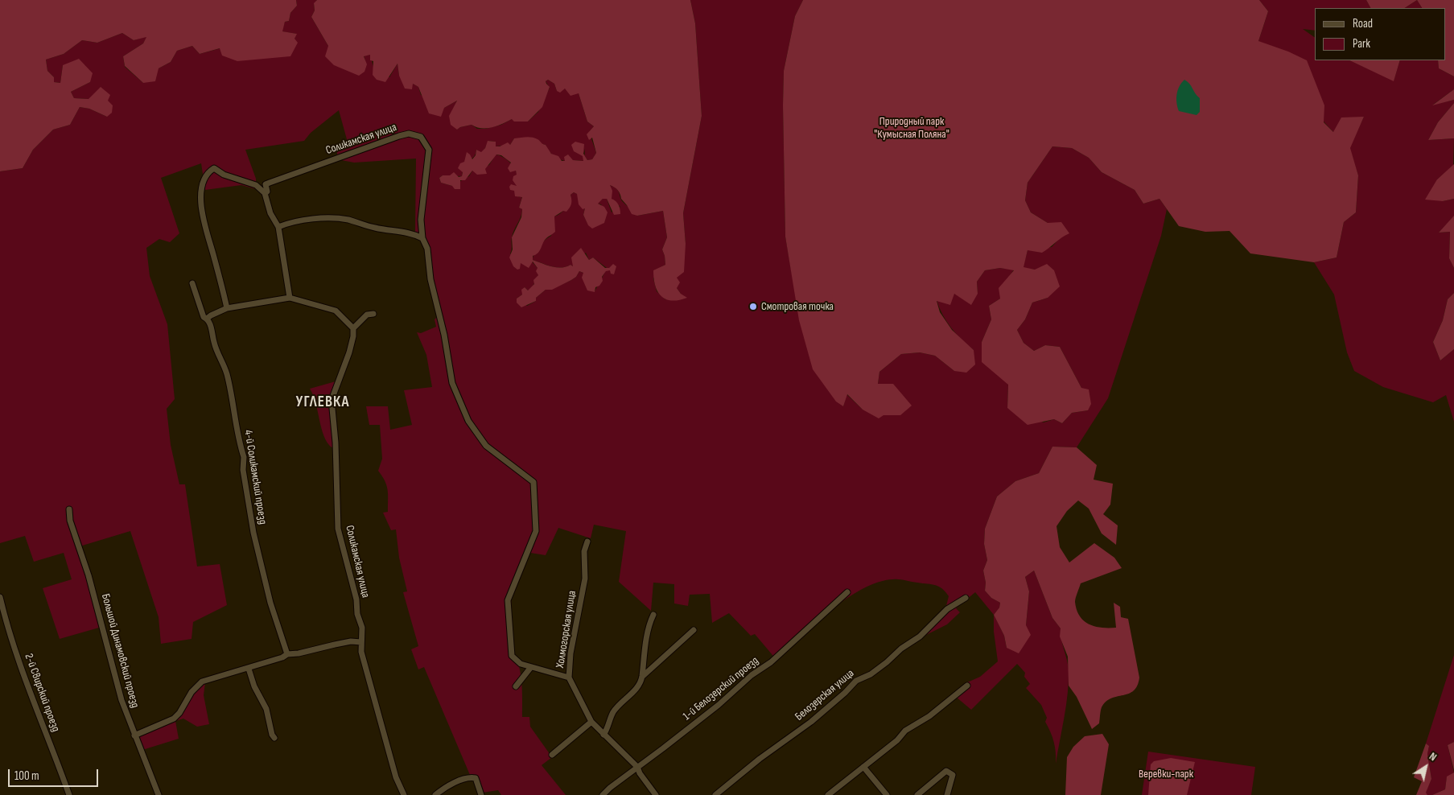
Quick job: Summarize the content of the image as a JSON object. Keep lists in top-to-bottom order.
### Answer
{
  "streets": {
    "street": [
      "Соликамская улица",
      "4-й Соликамский проезд",
      "Холмогорская улица",
      "Большой Динамовский проезд",
      "1-й Белозерский проезд",
      "2-й Свирский проезд",
      "Белозерская улица"
    ]
  },
  "crossings": [
    ["Холмогорская улица", "1-й Белозерский проезд"]
  ],
  "districts": ["УГЛЕВКА"],
  "parks": ["Природный парк \"Кумысная Поляна\"", "Веревки-парк"],
  "places": ["Смотровая точка"],
  "legend": ["Road", "Park"],
  "scale_bar": "100 m",
  "north": "top right"
}
